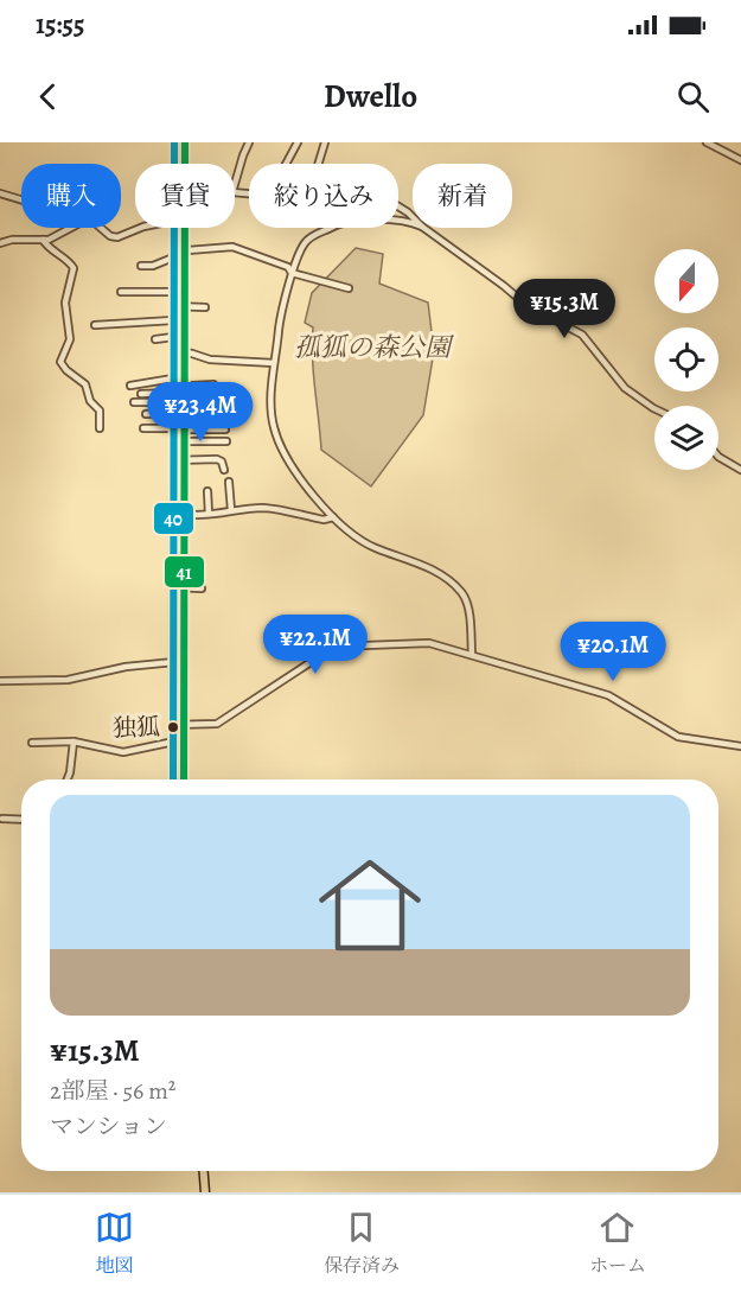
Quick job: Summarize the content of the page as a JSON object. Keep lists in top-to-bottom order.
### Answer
{
  "parks": ["孤狐の森公園"],
  "places": ["独狐"],
  "lines": ["transit line 40", "transit line 41"],
  "north": "bottom",
  "page": {
    "status": "15:55",
    "header": "Dwello",
    "chip": [
      "購入",
      "賃貸",
      "絞り込み",
      "新着"
    ],
    "price": [
      "¥15.3M",
      "¥23.4M",
      "¥22.1M",
      "¥20.1M"
    ],
    "list": [
      {
        "name": "¥15.3M",
        "note": "2部屋 · 56 m² · マンション"
      }
    ],
    "tabs": ["地図", "保存済み", "ホーム"]
  }
}
